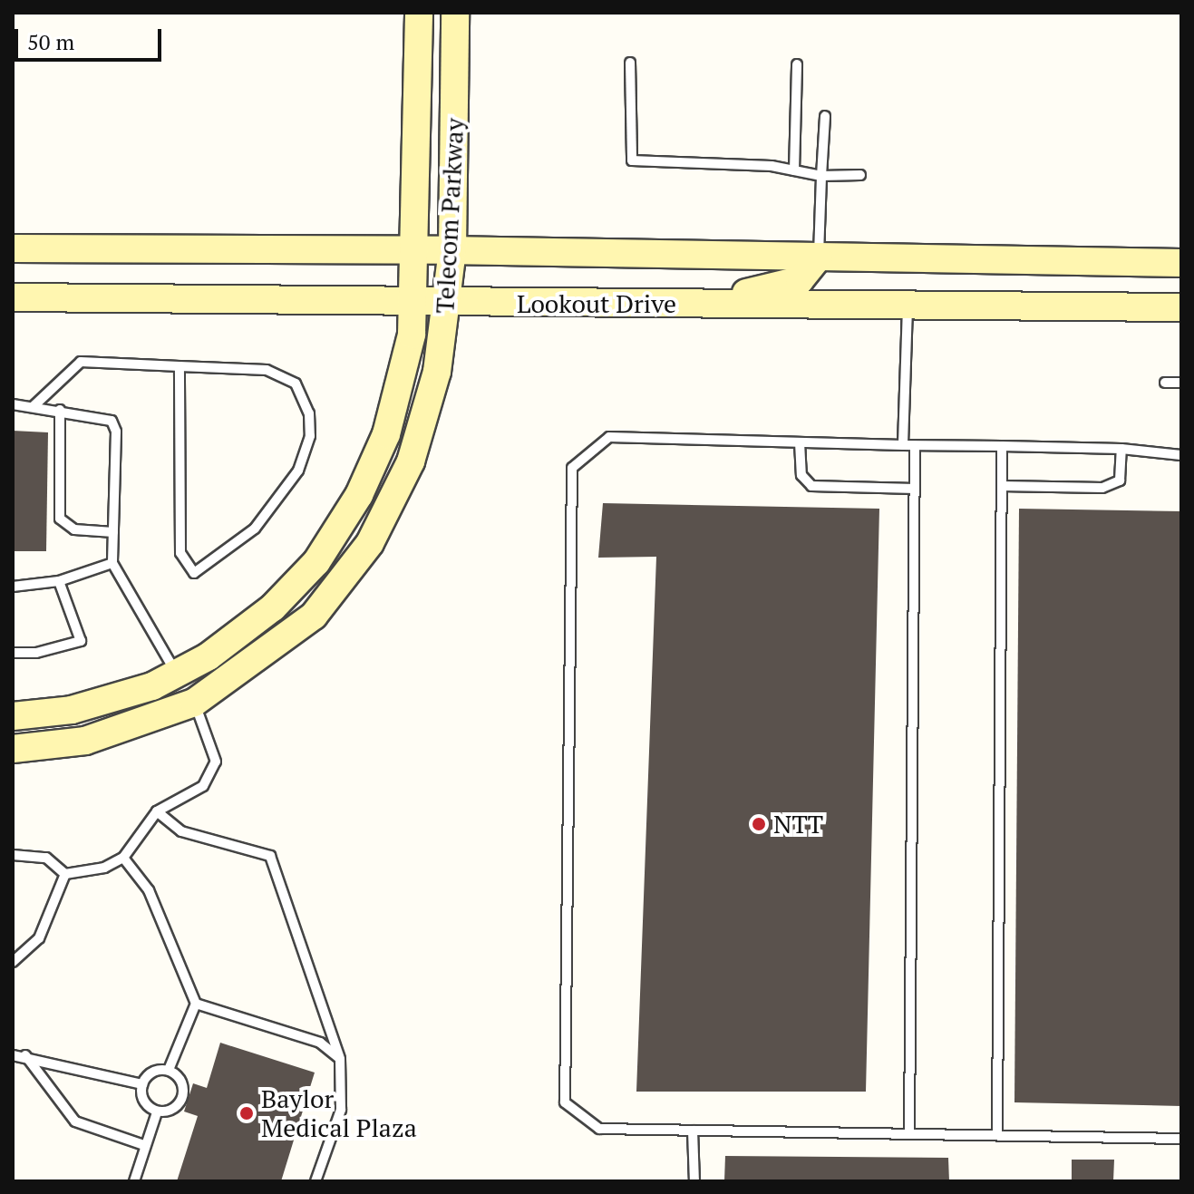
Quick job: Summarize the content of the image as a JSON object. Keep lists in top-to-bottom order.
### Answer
{
  "streets": {
    "main road": ["Telecom Parkway", "Lookout Drive"]
  },
  "crossings": [
    ["Telecom Parkway", "Lookout Drive"]
  ],
  "places": ["NTT", "Baylor Medical Plaza"],
  "scale_bar": "50 m"
}
